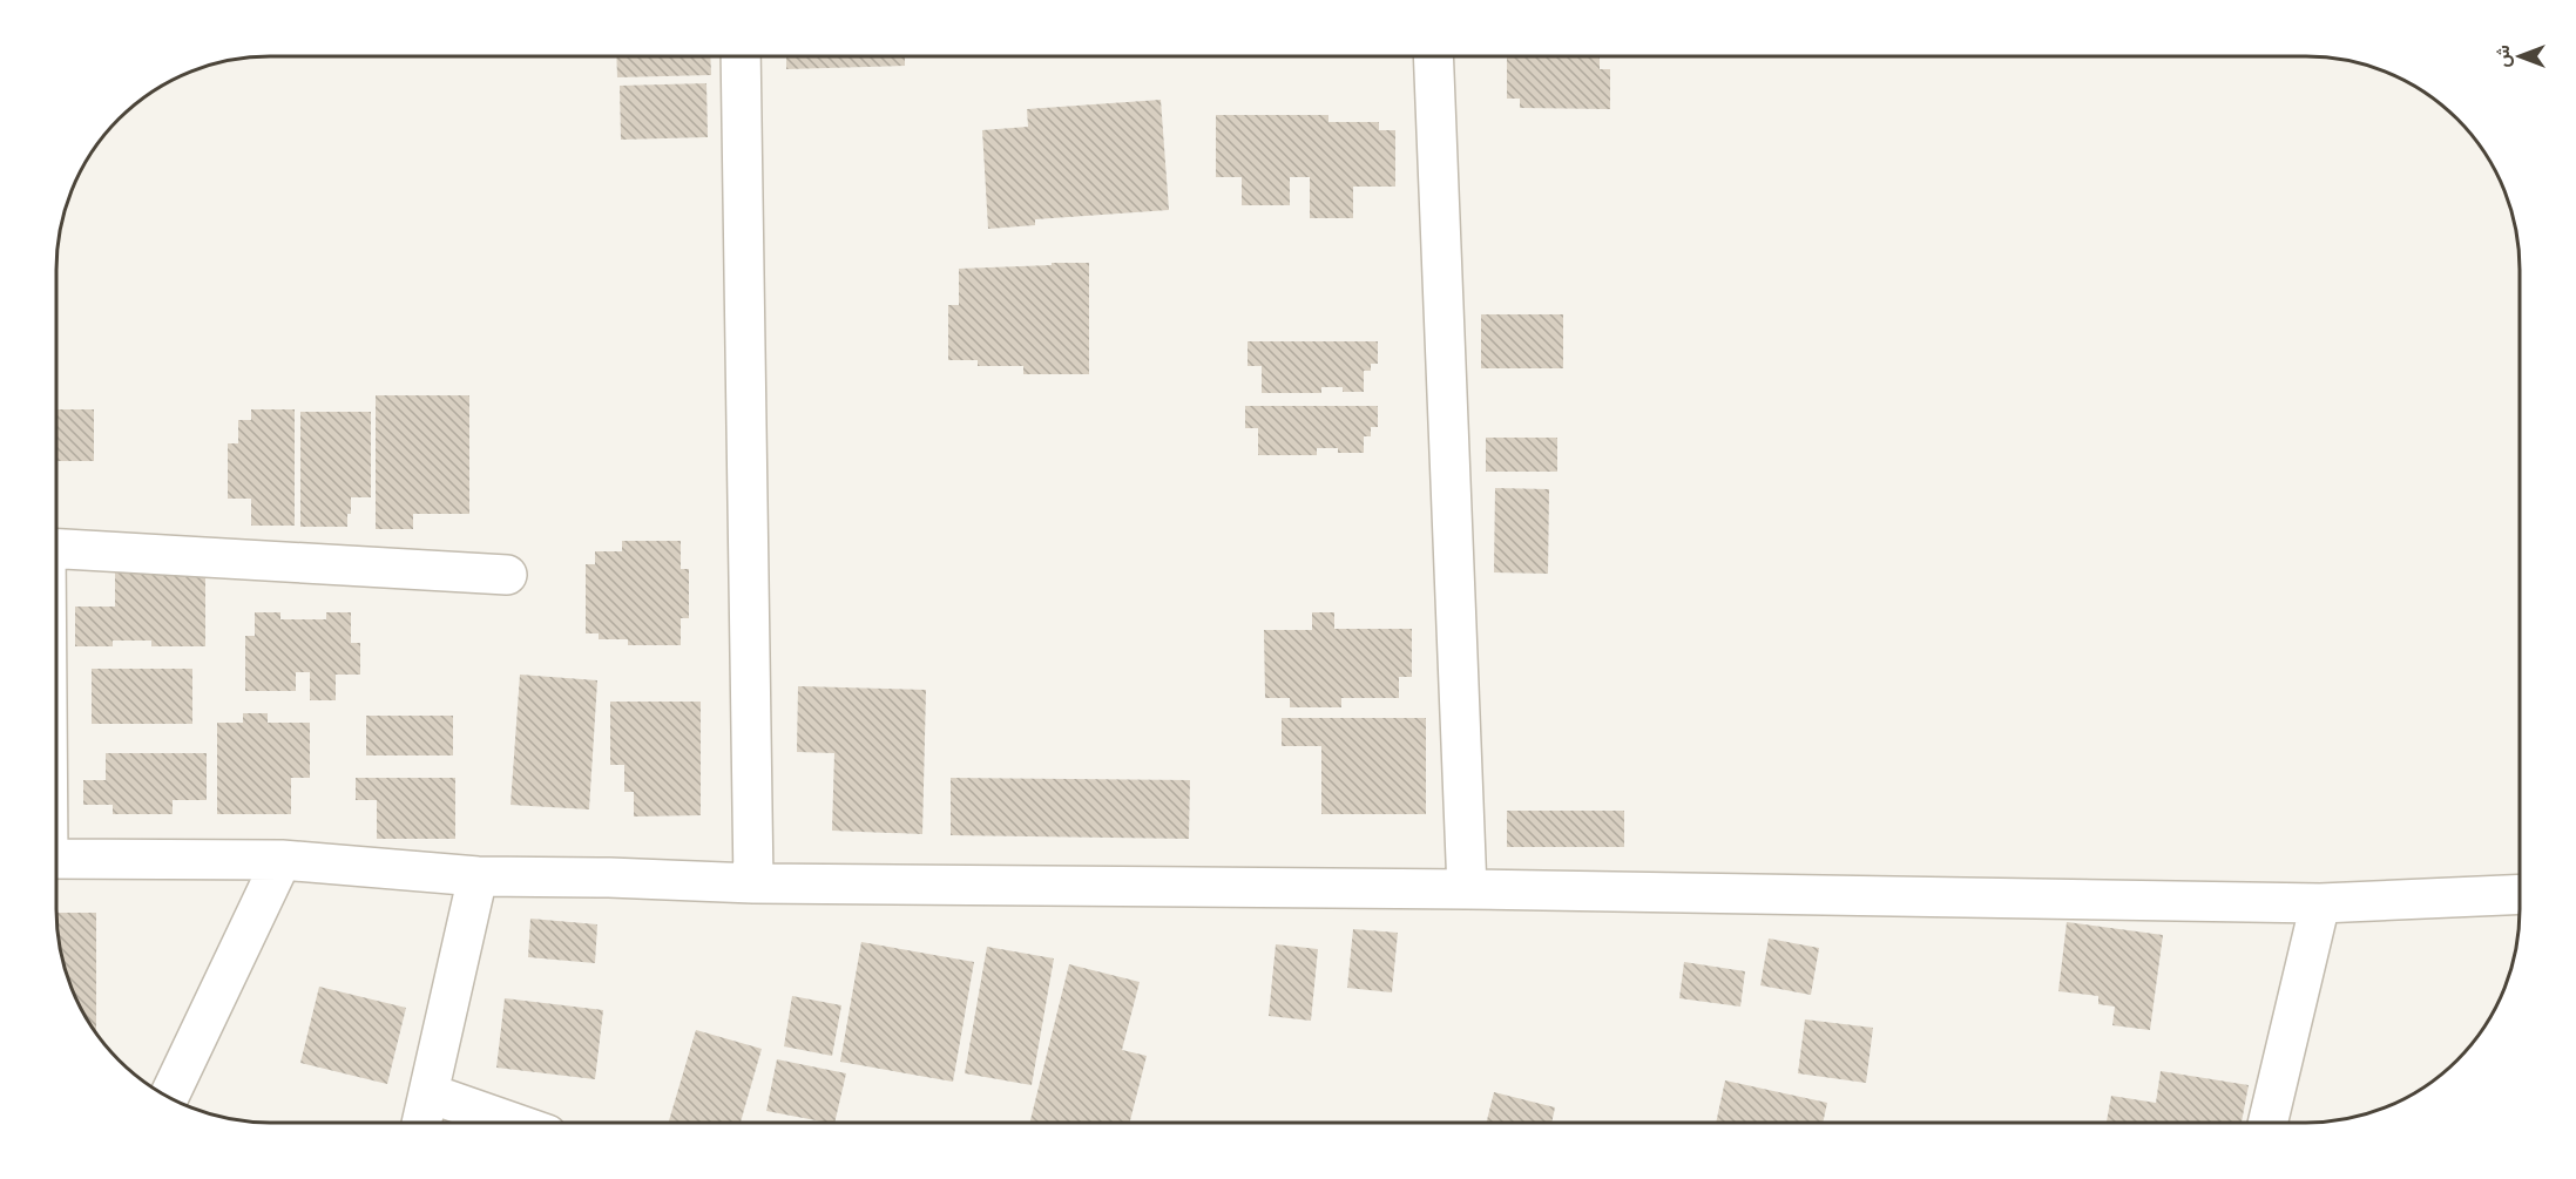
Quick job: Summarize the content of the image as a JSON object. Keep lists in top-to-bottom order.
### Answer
{
  "north": "left"
}
